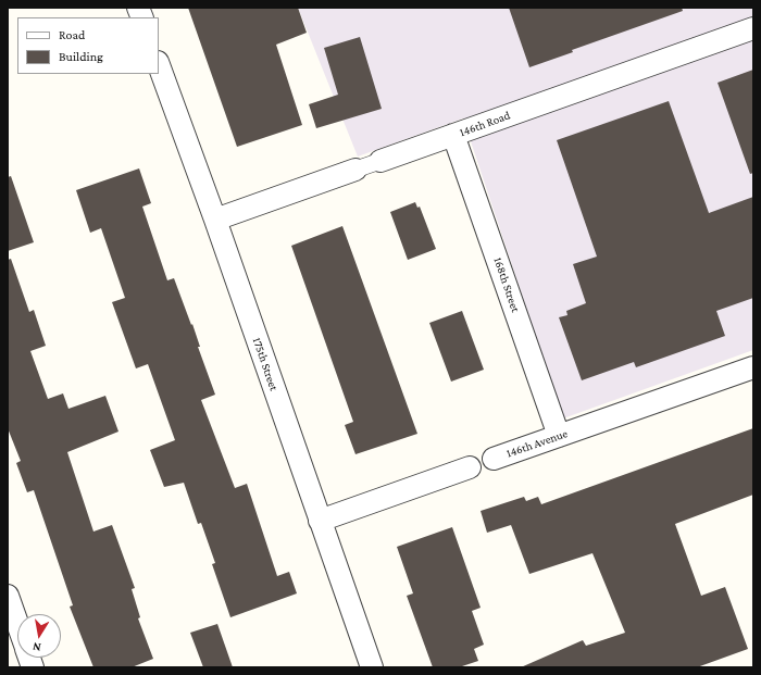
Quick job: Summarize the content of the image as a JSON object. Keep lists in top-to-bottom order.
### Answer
{
  "streets": {
    "street": [
      "146th Road",
      "168th Street",
      "175th Street",
      "146th Avenue"
    ]
  },
  "crossings": [
    ["146th Road", "168th Street"],
    ["146th Road", "175th Street"],
    ["168th Street", "146th Avenue"],
    ["175th Street", "146th Avenue"]
  ],
  "legend": ["Road", "Building"],
  "north": "bottom"
}
